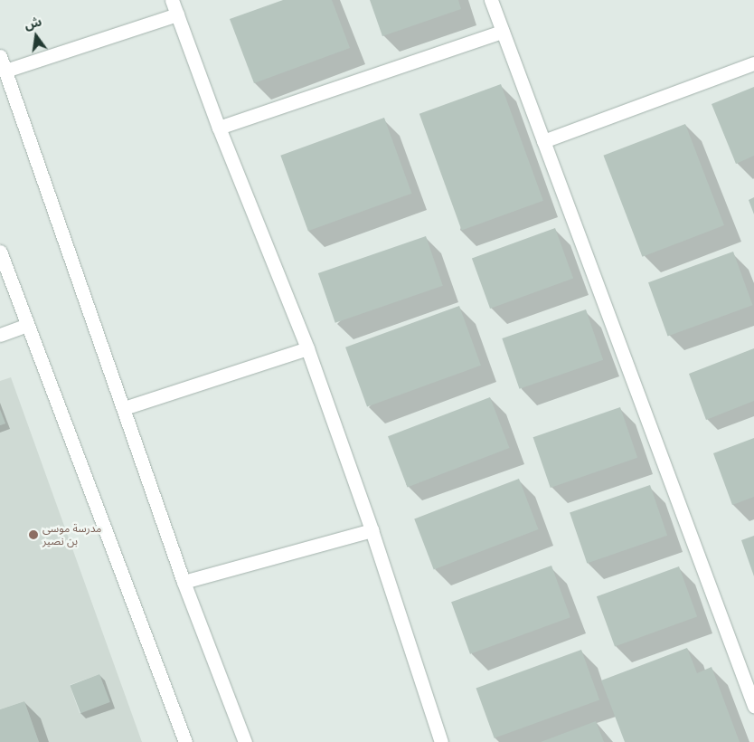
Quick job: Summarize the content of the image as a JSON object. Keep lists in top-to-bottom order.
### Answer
{
  "places": ["مدرسة موسى بن نصير"],
  "north": "top"
}
